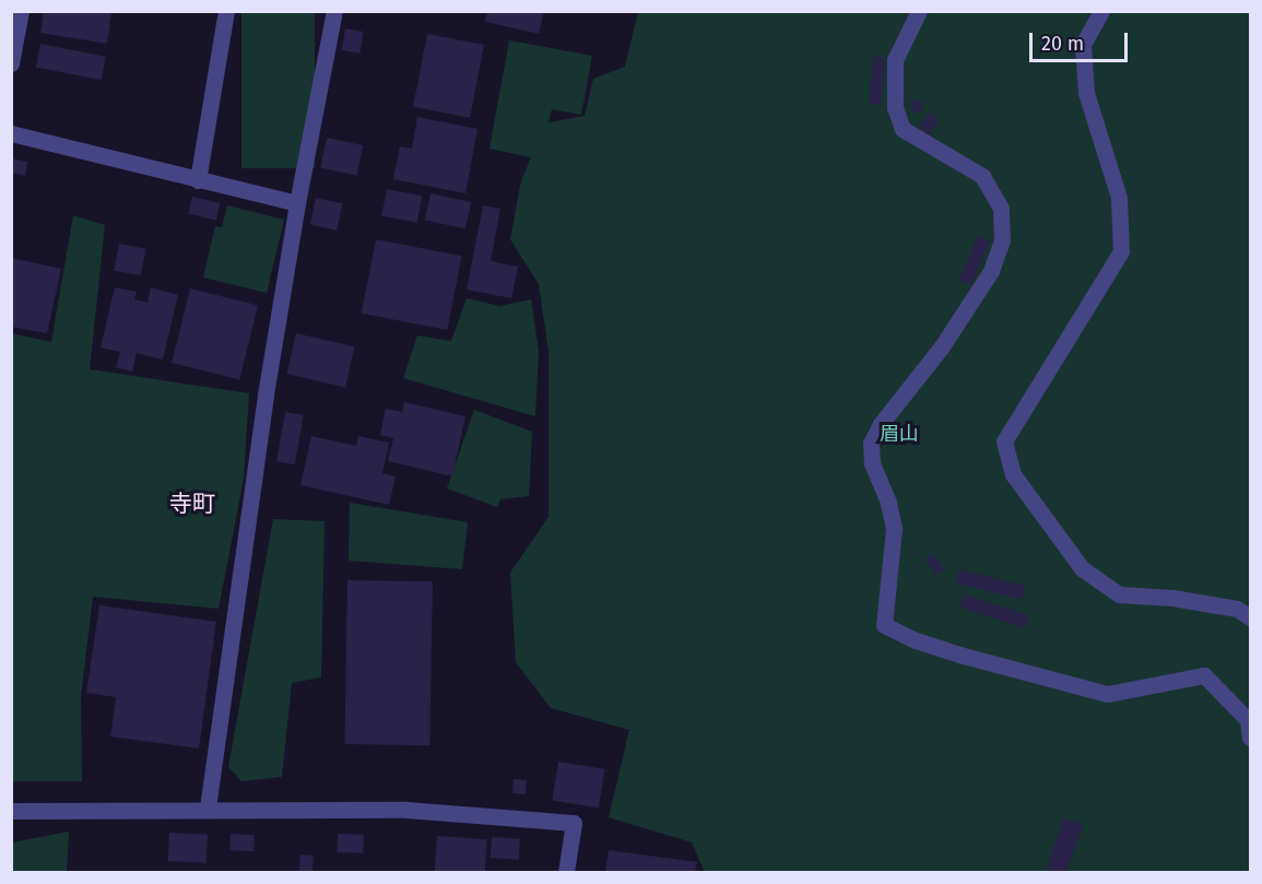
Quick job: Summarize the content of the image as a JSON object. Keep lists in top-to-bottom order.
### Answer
{
  "districts": ["寺町"],
  "parks": ["眉山"],
  "scale_bar": "20 m"
}
